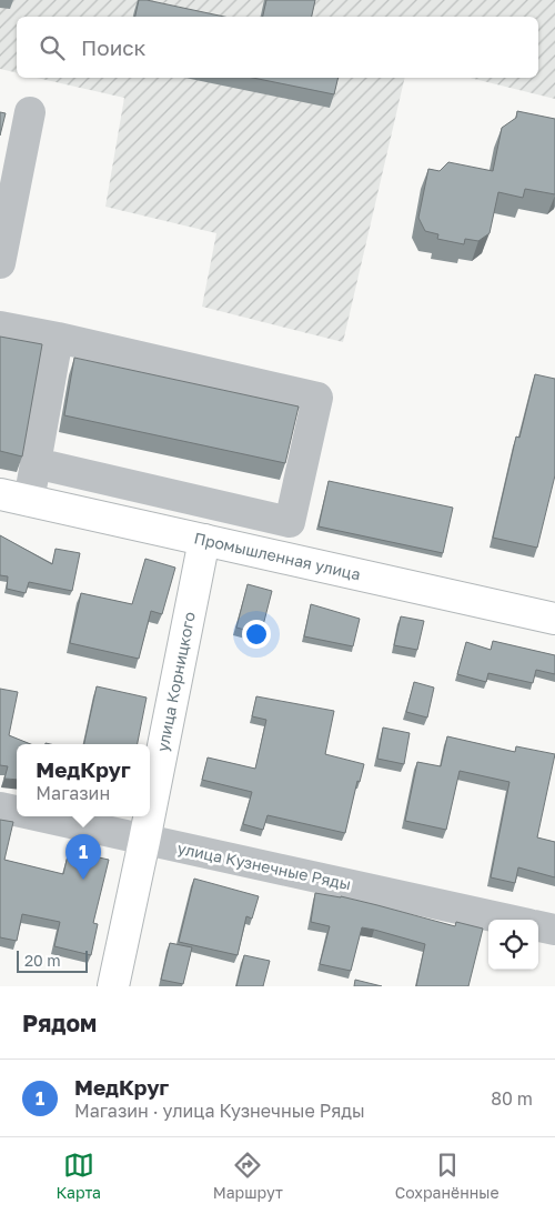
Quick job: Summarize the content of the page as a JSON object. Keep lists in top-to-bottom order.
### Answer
{
  "streets": {
    "main road": ["Промышленная улица", "улица Корницкого"],
    "street": ["улица Кузнечные Ряды"]
  },
  "crossings": [
    ["Промышленная улица", "улица Корницкого"],
    ["улица Корницкого", "улица Кузнечные Ряды"]
  ],
  "scale_bar": "20 m",
  "page": {
    "search": "Поиск",
    "popup": ["МедКруг", "Магазин"],
    "pins": "1",
    "scale": "20 m",
    "heading": "Рядом",
    "list": [
      {
        "mark": "1",
        "name": "МедКруг",
        "note": "Магазин · улица Кузнечные Ряды",
        "value": "80 m"
      }
    ],
    "nav": ["Карта", "Маршрут", "Сохранённые"]
  }
}
